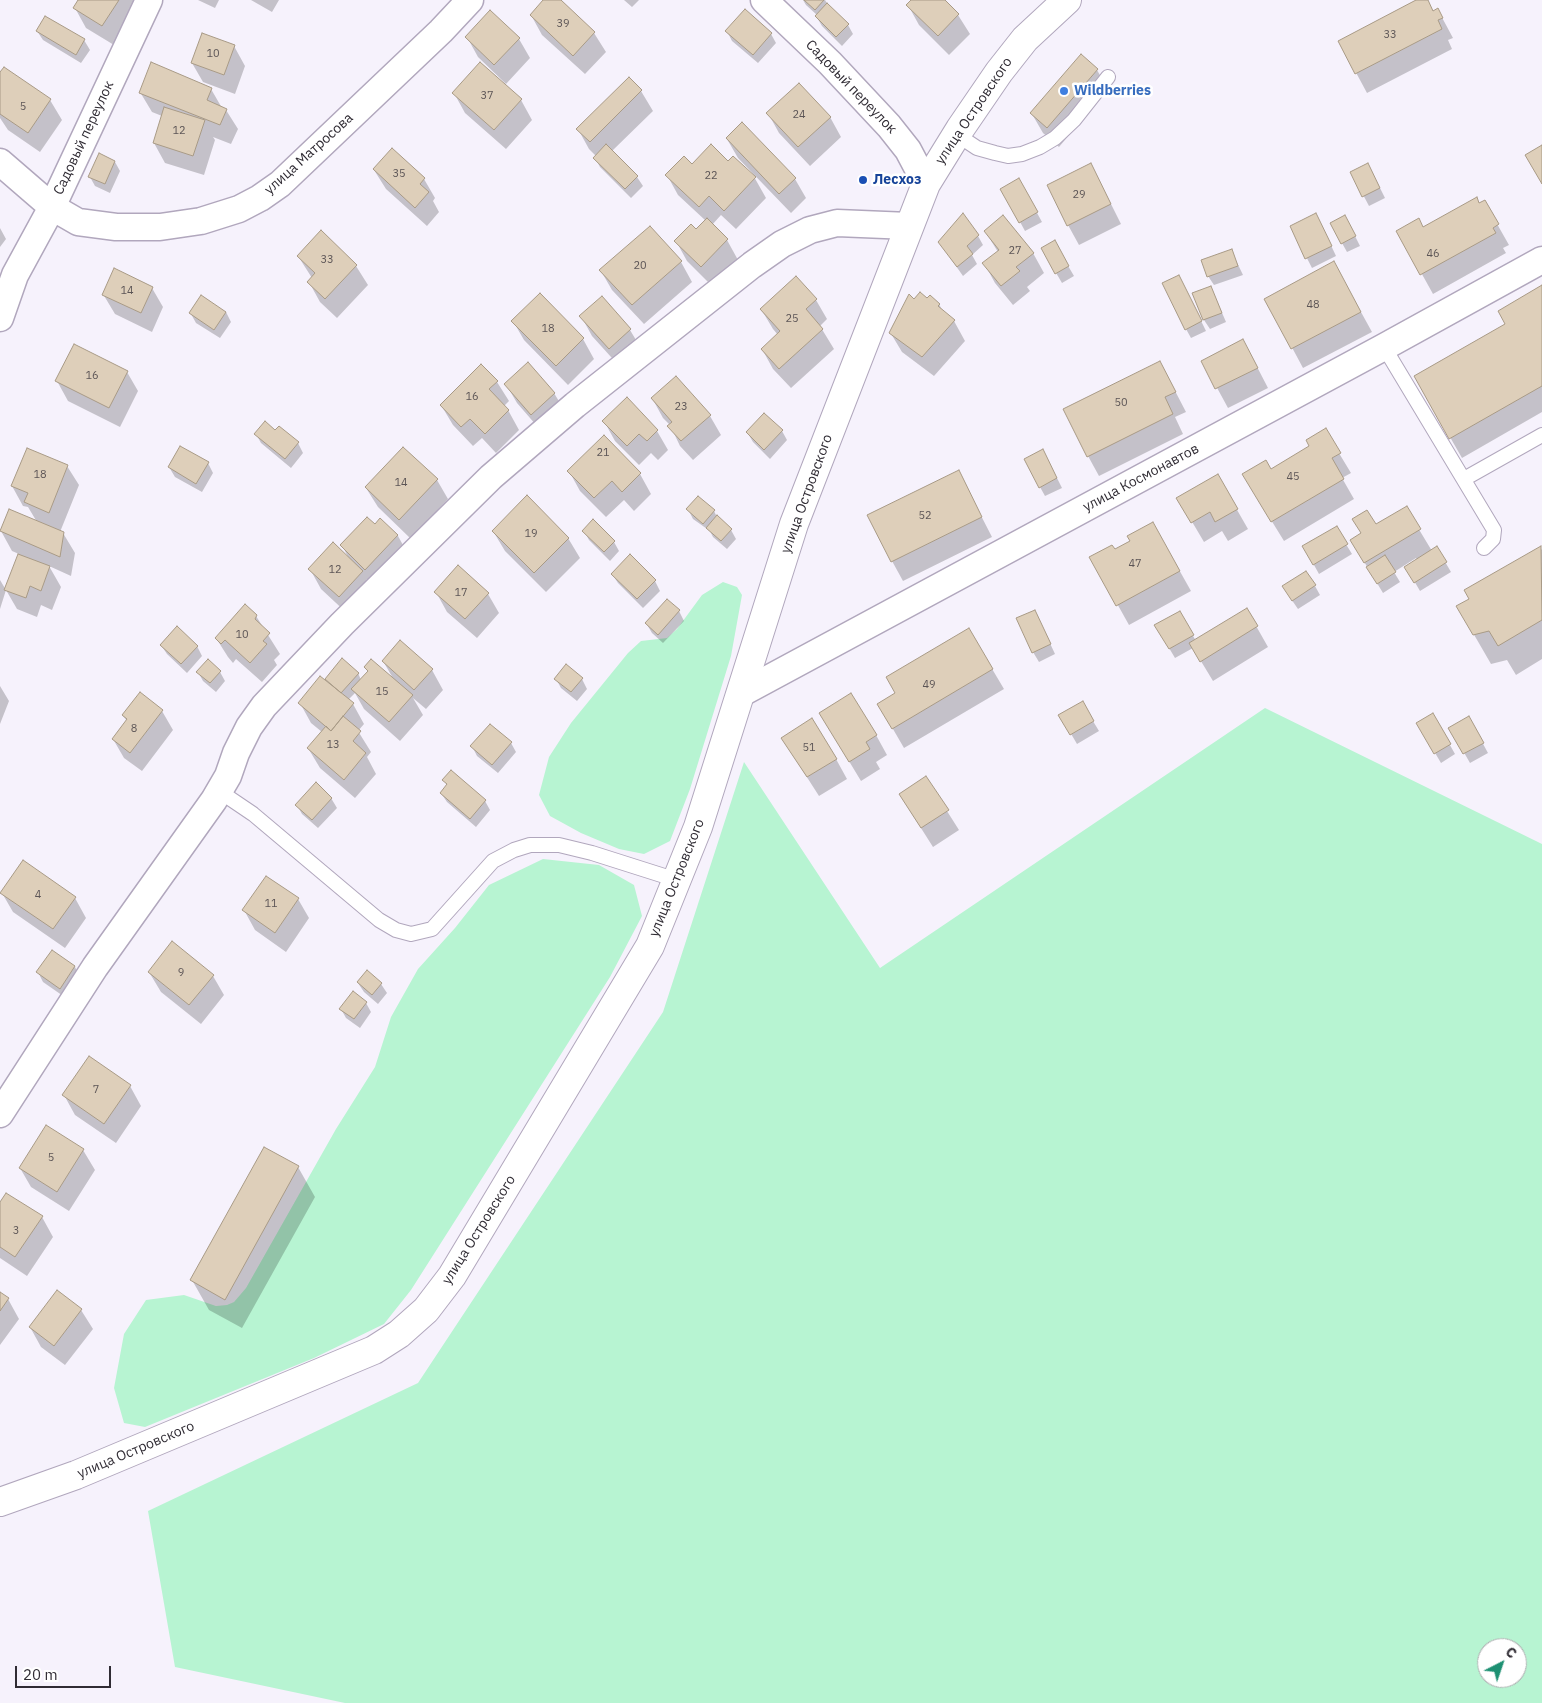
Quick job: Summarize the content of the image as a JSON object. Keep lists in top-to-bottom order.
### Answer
{
  "streets": {
    "street": [
      "Садовый переулок",
      "улица Островского",
      "улица Матросова",
      "улица Космонавтов"
    ]
  },
  "crossings": [
    ["Садовый переулок", "улица Островского"],
    ["Садовый переулок", "улица Матросова"],
    ["улица Островского", "улица Космонавтов"]
  ],
  "places": ["Wildberries", "Лесхоз"],
  "house_numbers": [
    "39",
    "33",
    "10",
    "37",
    "5",
    "24",
    "12",
    "35",
    "22",
    "29",
    "27",
    "46",
    "33",
    "20",
    "14",
    "48",
    "25",
    "18",
    "16",
    "16",
    "50",
    "23",
    "21",
    "18",
    "45",
    "14",
    "52",
    "19",
    "47",
    "12",
    "17",
    "10",
    "49",
    "15",
    "8",
    "13",
    "51",
    "4",
    "11",
    "9",
    "7",
    "5",
    "3"
  ],
  "scale_bar": "20 m",
  "north": "top right"
}
